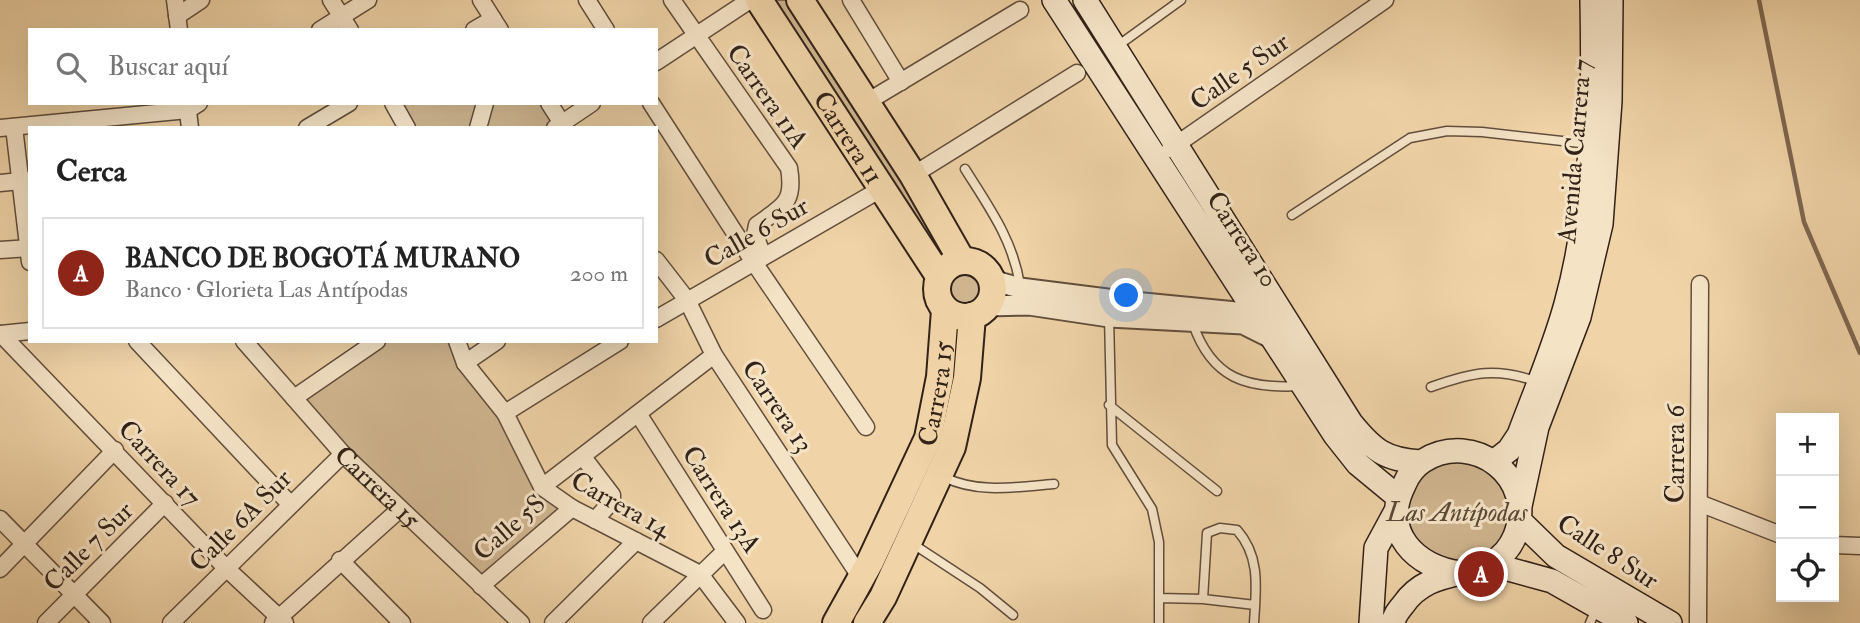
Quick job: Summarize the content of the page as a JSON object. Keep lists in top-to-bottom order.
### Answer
{
  "streets": {
    "main road": [
      "Carrera 11",
      "Avenida Carrera 7",
      "Carrera 10",
      "Carrera 15",
      "Calle 8 Sur"
    ],
    "street": [
      "Calle 5 Sur",
      "Carrera 11A",
      "Calle 6 Sur",
      "Carrera 13",
      "Carrera 6",
      "Carrera 17",
      "Carrera 13A",
      "Carrera 14",
      "Calle 6A Sur",
      "Calle 5S",
      "Calle 7 Sur"
    ]
  },
  "crossings": [
    ["Calle 5 Sur", "Carrera 10"],
    ["Carrera 11A", "Calle 6 Sur"],
    ["Carrera 11", "Calle 6 Sur"],
    ["Carrera 11", "Carrera 15"],
    ["Avenida Carrera 7", "Carrera 10"],
    ["Avenida Carrera 7", "Calle 8 Sur"],
    ["Calle 6 Sur", "Carrera 13"],
    ["Carrera 10", "Calle 8 Sur"],
    ["Carrera 15", "Carrera 13"],
    ["Carrera 15", "Calle 6A Sur"],
    ["Carrera 15", "Calle 5S"],
    ["Carrera 17", "Calle 6A Sur"],
    ["Carrera 17", "Calle 7 Sur"],
    ["Carrera 14", "Calle 5S"]
  ],
  "parks": ["Las Antípodas"],
  "page": {
    "search": "Buscar aquí",
    "heading": "Cerca",
    "list": [
      {
        "mark": "A",
        "name": "BANCO DE BOGOTÁ MURANO",
        "note": "Banco · Glorieta Las Antípodas",
        "value": "200 m"
      }
    ],
    "map_buttons": ["+", "−"],
    "pins": "A"
  }
}
